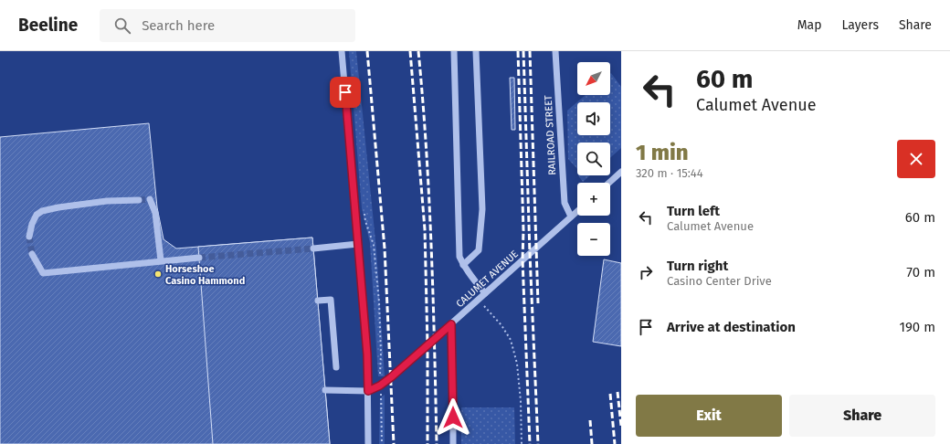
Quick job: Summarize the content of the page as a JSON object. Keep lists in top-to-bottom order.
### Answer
{
  "streets": {
    "street": ["RAILROAD STREET", "CALUMET AVENUE"]
  },
  "crossings": [
    ["RAILROAD STREET", "CALUMET AVENUE"]
  ],
  "places": ["Horseshoe Casino Hammond"],
  "north": "bottom left",
  "page": {
    "header": "Beeline",
    "search": "Search here",
    "nav": ["Map", "Layers", "Share"],
    "turn": ["60 m", "Calumet Avenue"],
    "map_buttons": ["+", "−"],
    "heading": ["1 min", "320 m · 15:44"],
    "list": [
      {
        "name": "Turn left",
        "note": "Calumet Avenue",
        "value": "60 m"
      },
      {
        "name": "Turn right",
        "note": "Casino Center Drive",
        "value": "70 m"
      },
      {
        "name": "Arrive at destination",
        "value": "190 m"
      }
    ],
    "buttons": ["Exit", "Share"]
  }
}
